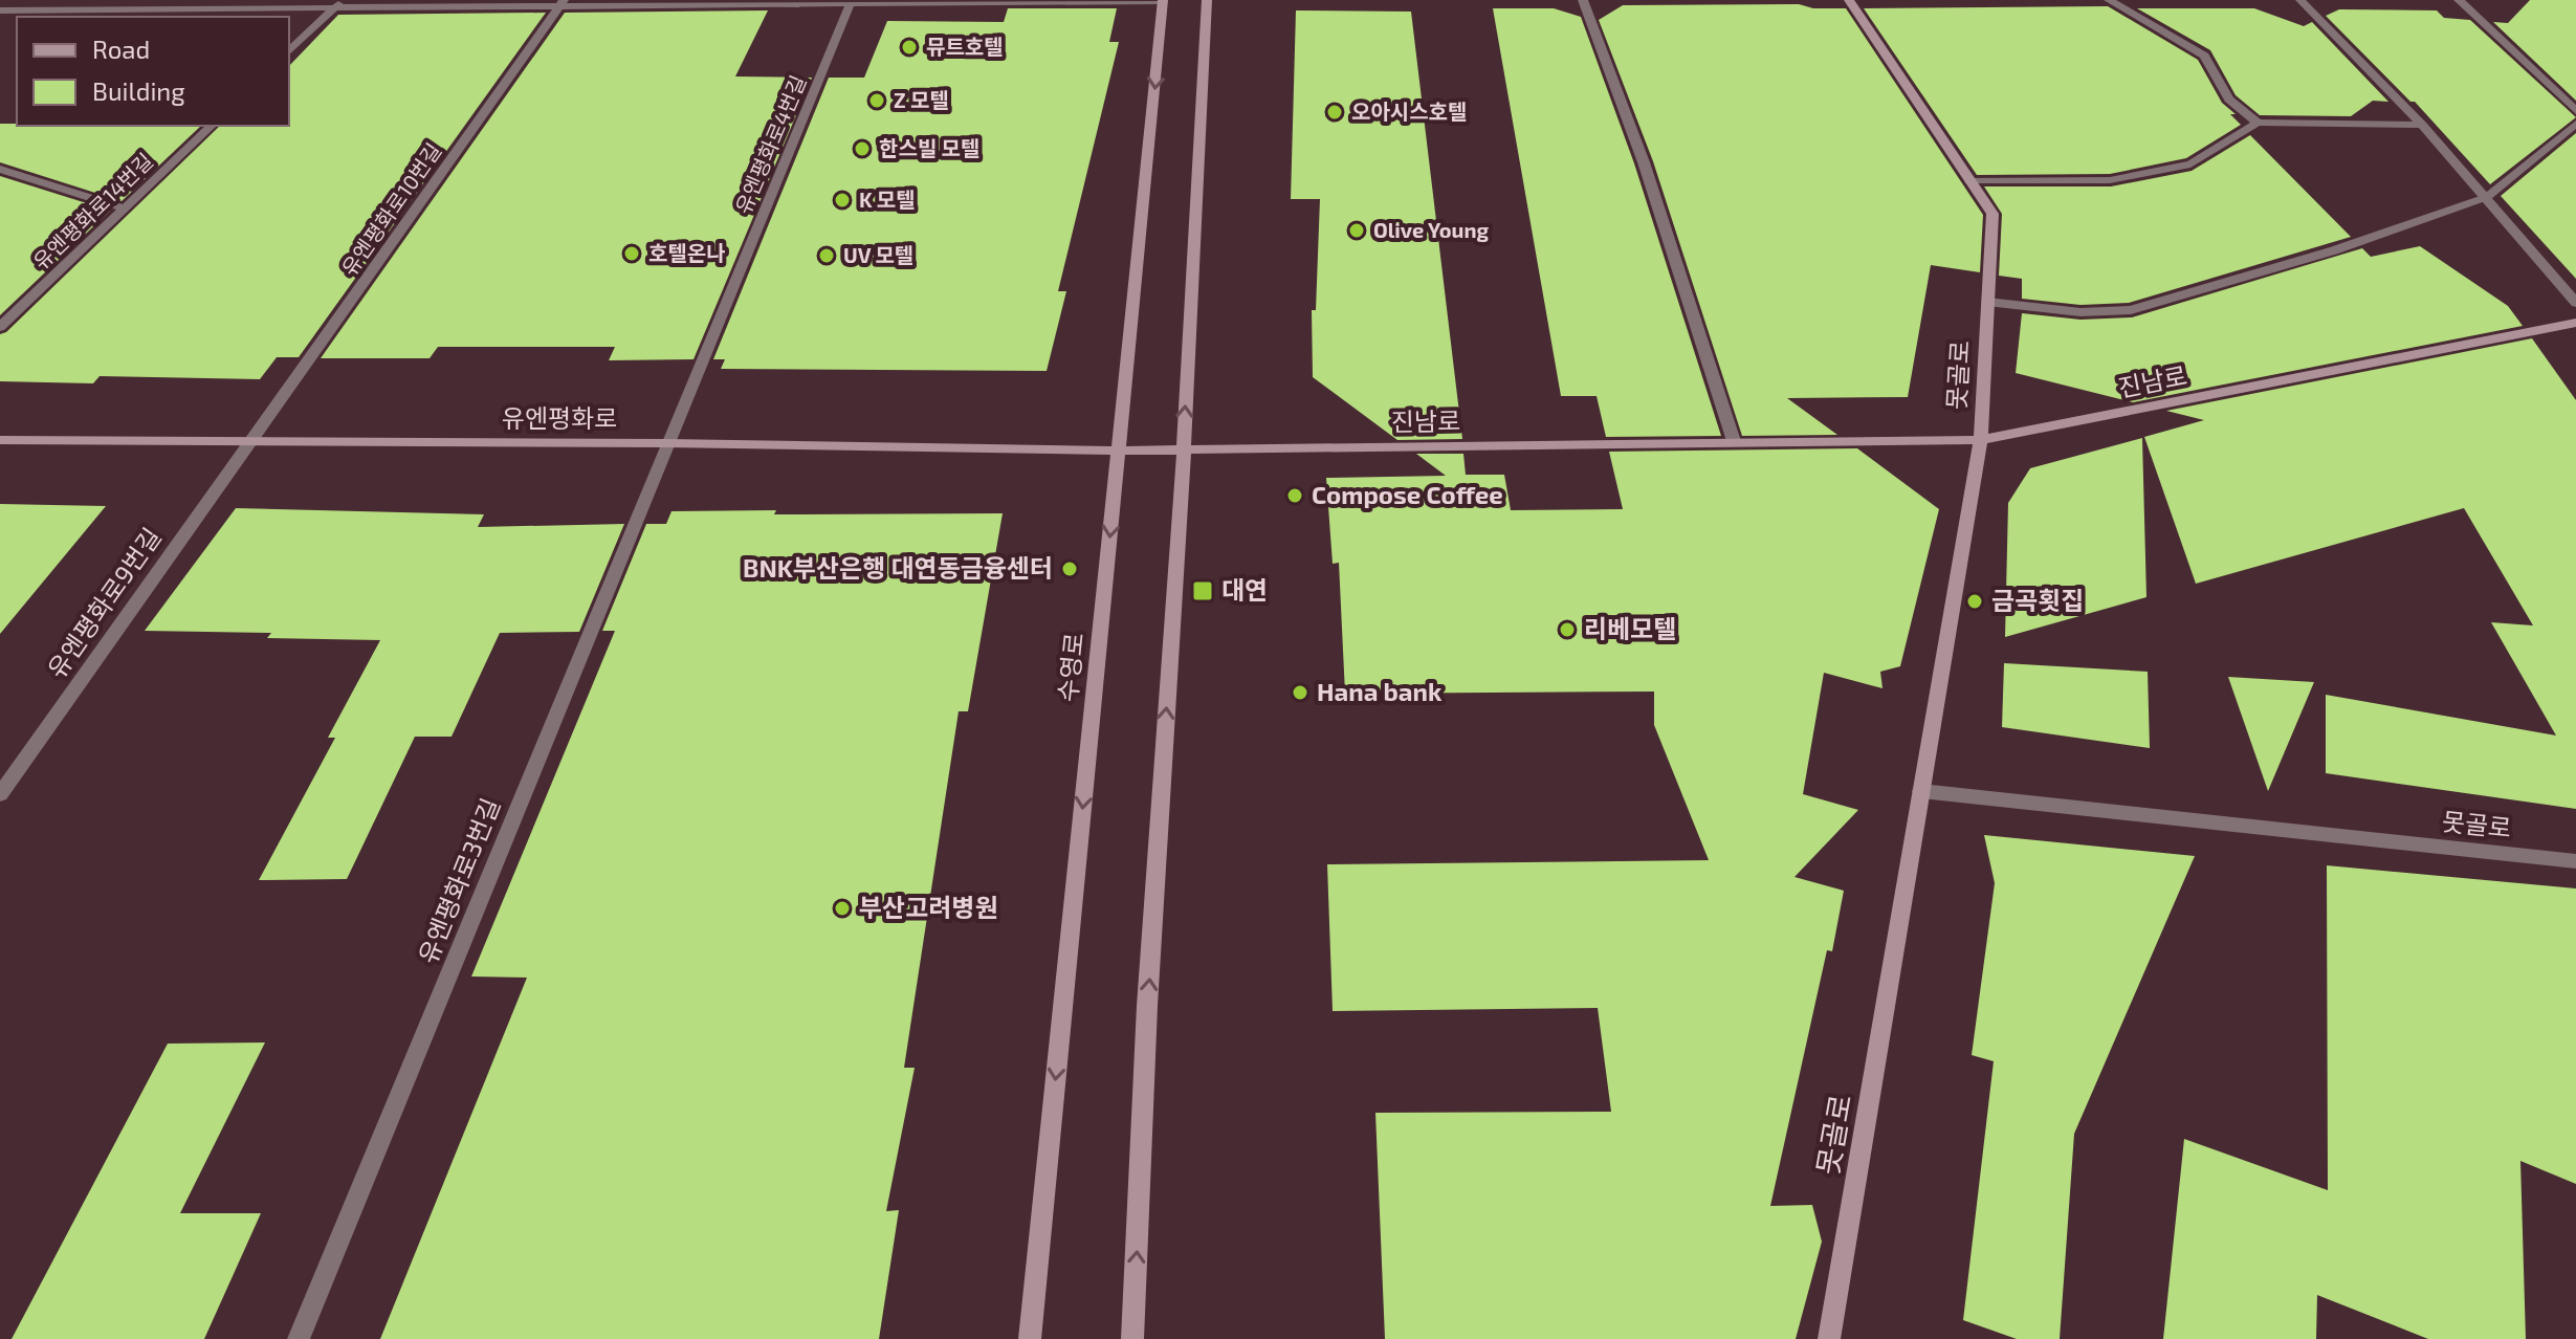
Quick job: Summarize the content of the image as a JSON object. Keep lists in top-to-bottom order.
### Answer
{
  "streets": {
    "main road": [
      "못골로",
      "진남로",
      "유엔평화로",
      "수영로"
    ],
    "street": [
      "유엔평화로4번길",
      "유엔평화로10번길",
      "유엔평화로14번길",
      "유엔평화로9번길",
      "유엔평화로3번길"
    ]
  },
  "crossings": [
    ["유엔평화로4번길", "유엔평화로"],
    ["유엔평화로4번길", "유엔평화로3번길"],
    ["유엔평화로10번길", "유엔평화로"],
    ["유엔평화로10번길", "유엔평화로9번길"],
    ["못골로", "진남로"],
    ["진남로", "유엔평화로"],
    ["진남로", "수영로"],
    ["유엔평화로", "유엔평화로9번길"],
    ["유엔평화로", "수영로"],
    ["유엔평화로", "유엔평화로3번길"]
  ],
  "places": {
    "other": [
      "뮤트호텔",
      "Z 모텔",
      "오아시스호텔",
      "한스빌 모텔",
      "K 모텔",
      "Olive Young",
      "호텔온나",
      "UV 모텔",
      "Compose Coffee",
      "BNK부산은행 대연동금융센터",
      "금곡횟집",
      "리베모텔",
      "Hana bank",
      "부산고려병원"
    ],
    "transit": ["대연"]
  },
  "legend": ["Road", "Building"]
}
